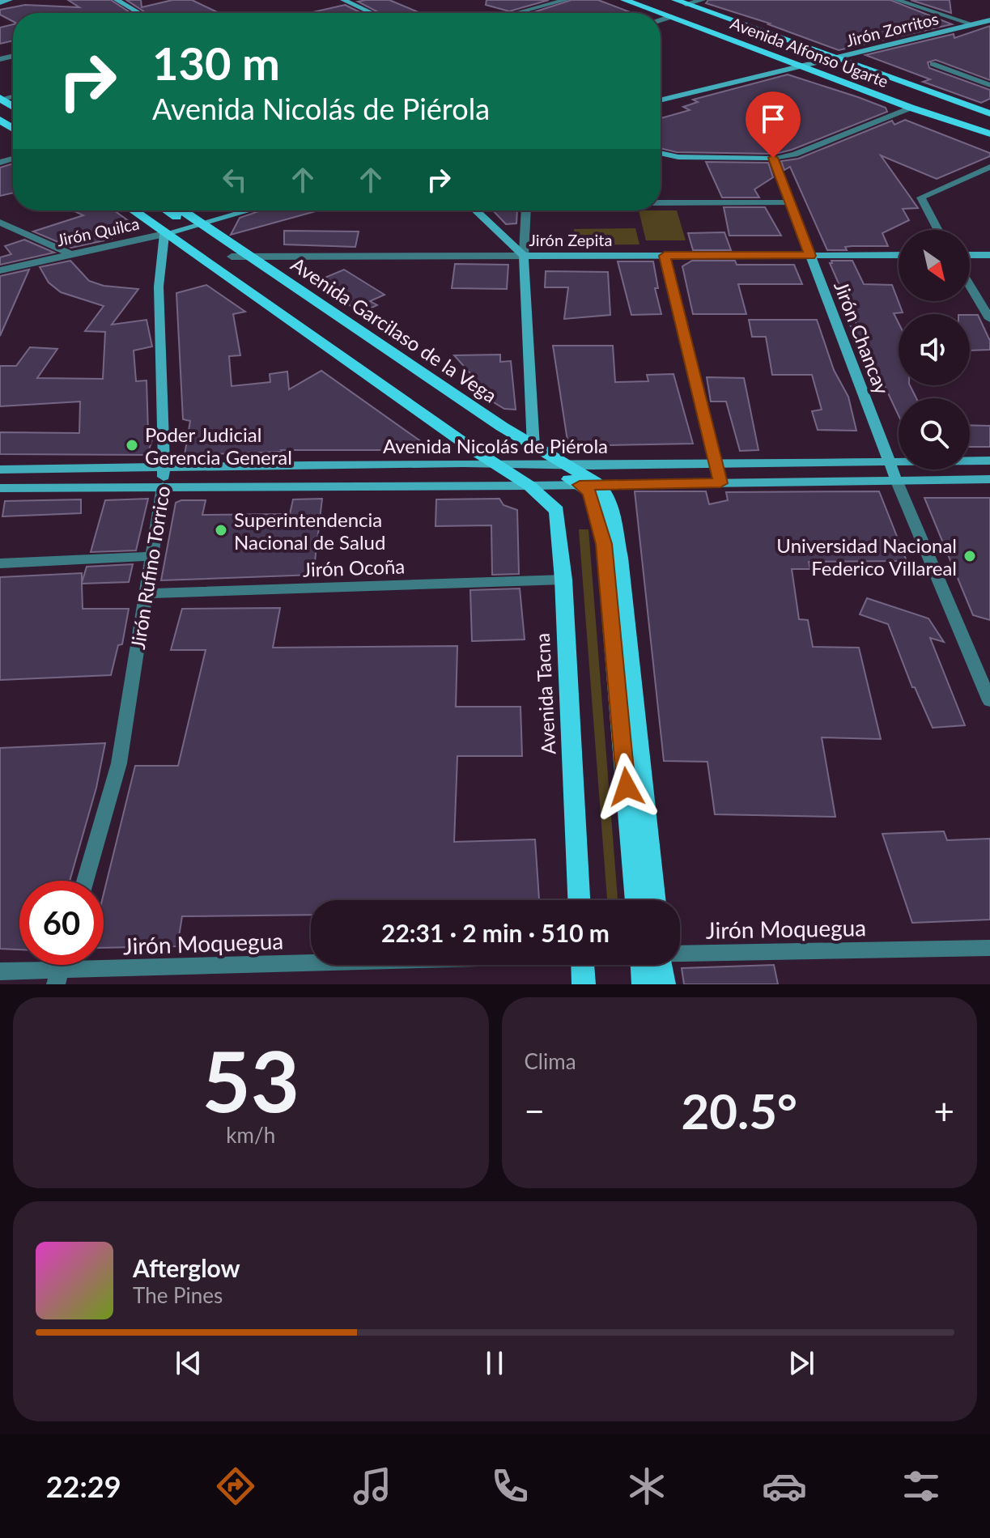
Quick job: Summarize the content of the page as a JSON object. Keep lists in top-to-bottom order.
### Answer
{
  "streets": {
    "main road": ["Avenida Alfonso Ugarte", "Avenida Garcilaso de la Vega", "Avenida Tacna"],
    "street": [
      "Jirón Zorritos",
      "Jirón Quilca",
      "Jirón Zepita",
      "Jirón Chancay",
      "Avenida Nicolás de Piérola",
      "Jirón Rufino Torrico",
      "Jirón Ocoña",
      "Jirón Moquegua"
    ]
  },
  "crossings": [
    ["Jirón Zorritos", "Avenida Alfonso Ugarte"],
    ["Jirón Quilca", "Avenida Garcilaso de la Vega"],
    ["Jirón Quilca", "Jirón Rufino Torrico"],
    ["Jirón Zepita", "Avenida Garcilaso de la Vega"],
    ["Jirón Zepita", "Jirón Chancay"],
    ["Avenida Garcilaso de la Vega", "Avenida Nicolás de Piérola"],
    ["Jirón Chancay", "Avenida Nicolás de Piérola"],
    ["Avenida Nicolás de Piérola", "Jirón Rufino Torrico"],
    ["Avenida Nicolás de Piérola", "Avenida Tacna"],
    ["Jirón Rufino Torrico", "Jirón Ocoña"],
    ["Jirón Ocoña", "Avenida Tacna"]
  ],
  "places": ["Poder Judicial Gerencia General", "Superintendencia Nacional de Salud", "Universidad Nacional Federico Villareal"],
  "north": "bottom right",
  "page": {
    "turn": ["130 m", "Avenida Nicolás de Piérola"],
    "limit": "60",
    "trip": "22:31 · 2 min · 510 m",
    "tile": [
      ["53", "km/h"],
      "Clima"
    ],
    "heat": ["−", "20.5°", "+"],
    "song": ["Afterglow", "The Pines"],
    "tabs": "22:29"
  }
}
